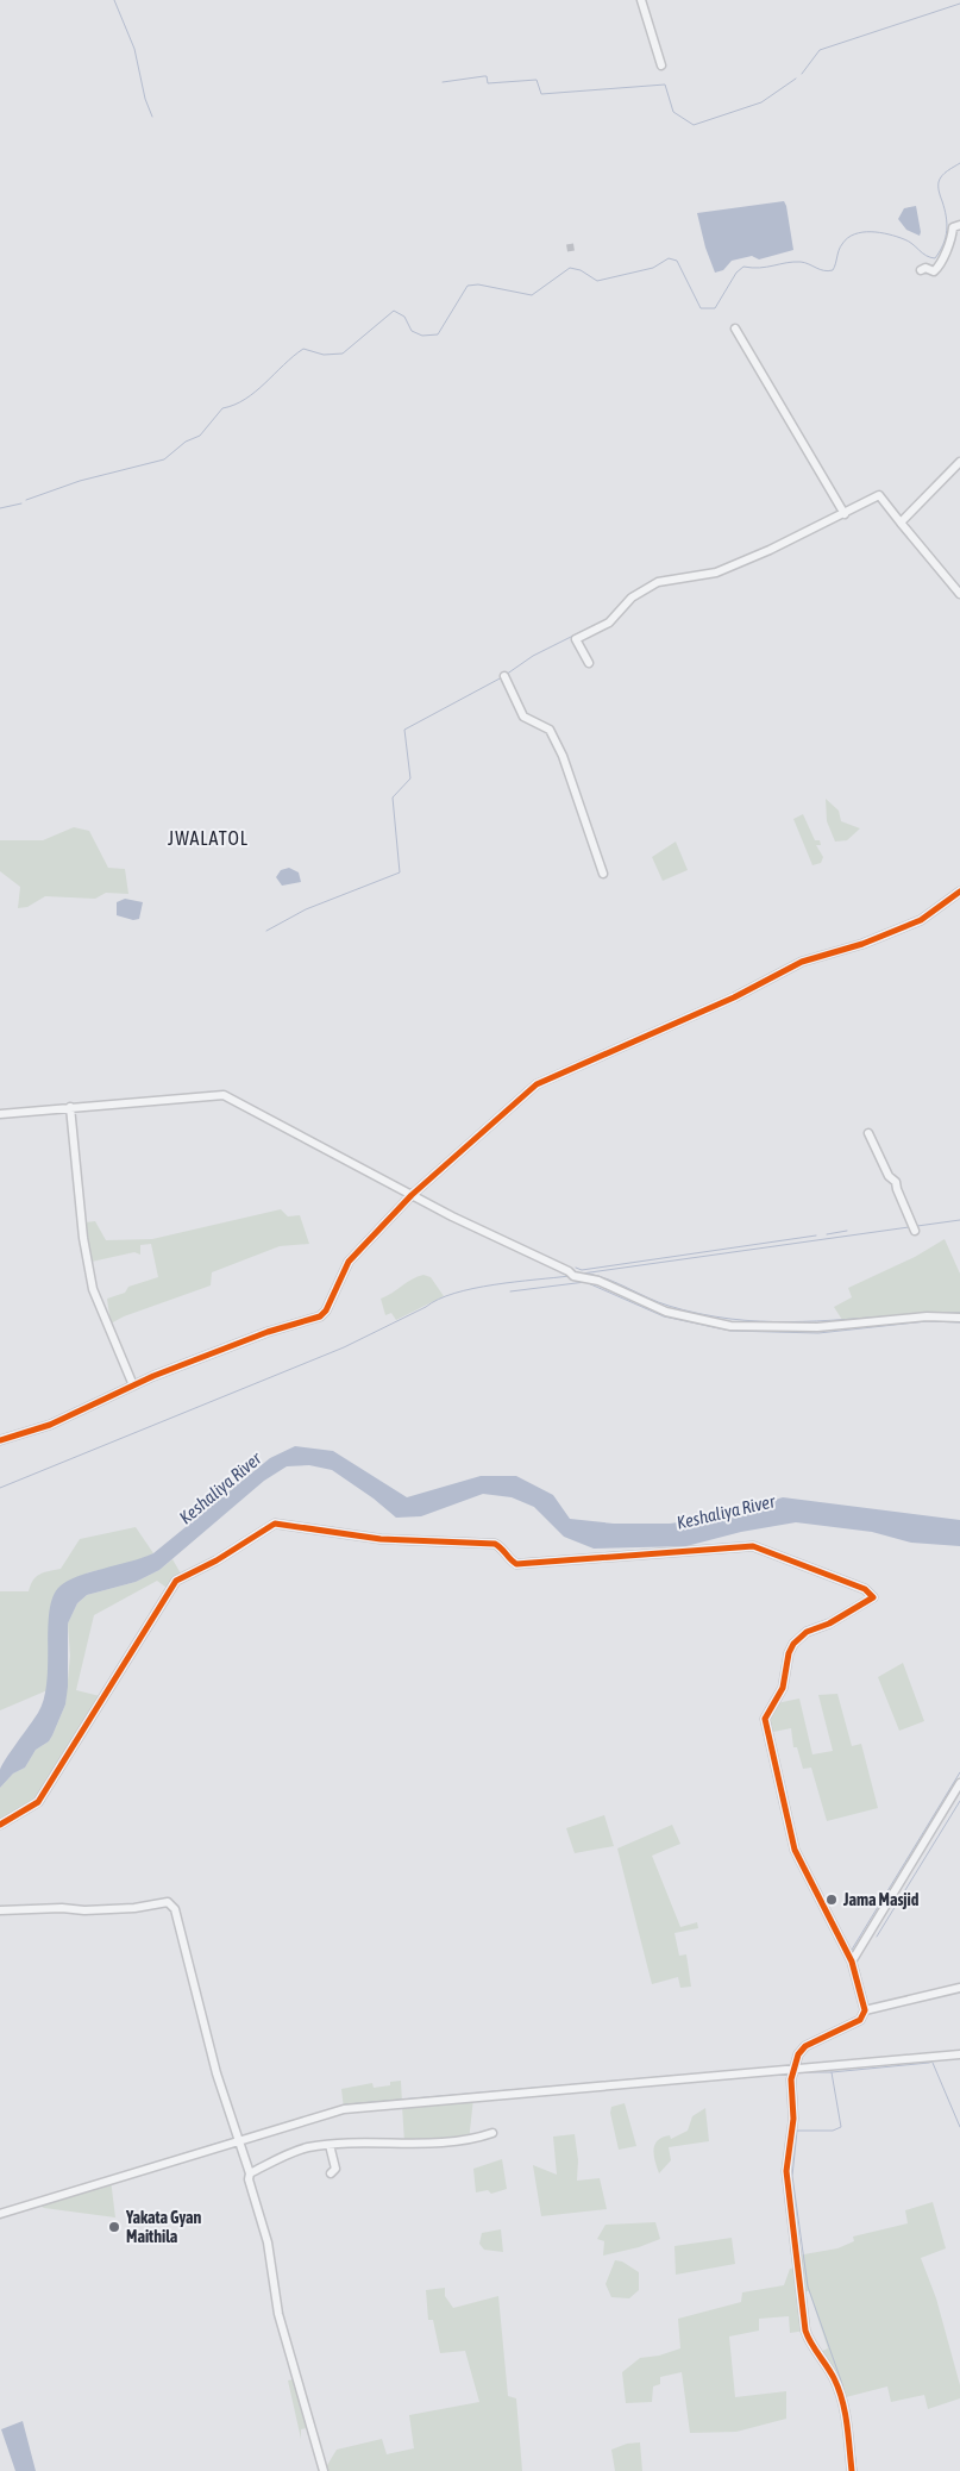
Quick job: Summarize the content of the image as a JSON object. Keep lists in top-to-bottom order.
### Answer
{
  "districts": ["JWALATOL"],
  "water": ["Keshaliya River"],
  "places": ["Jama Masjid", "Yakata Gyan Maithila"]
}
